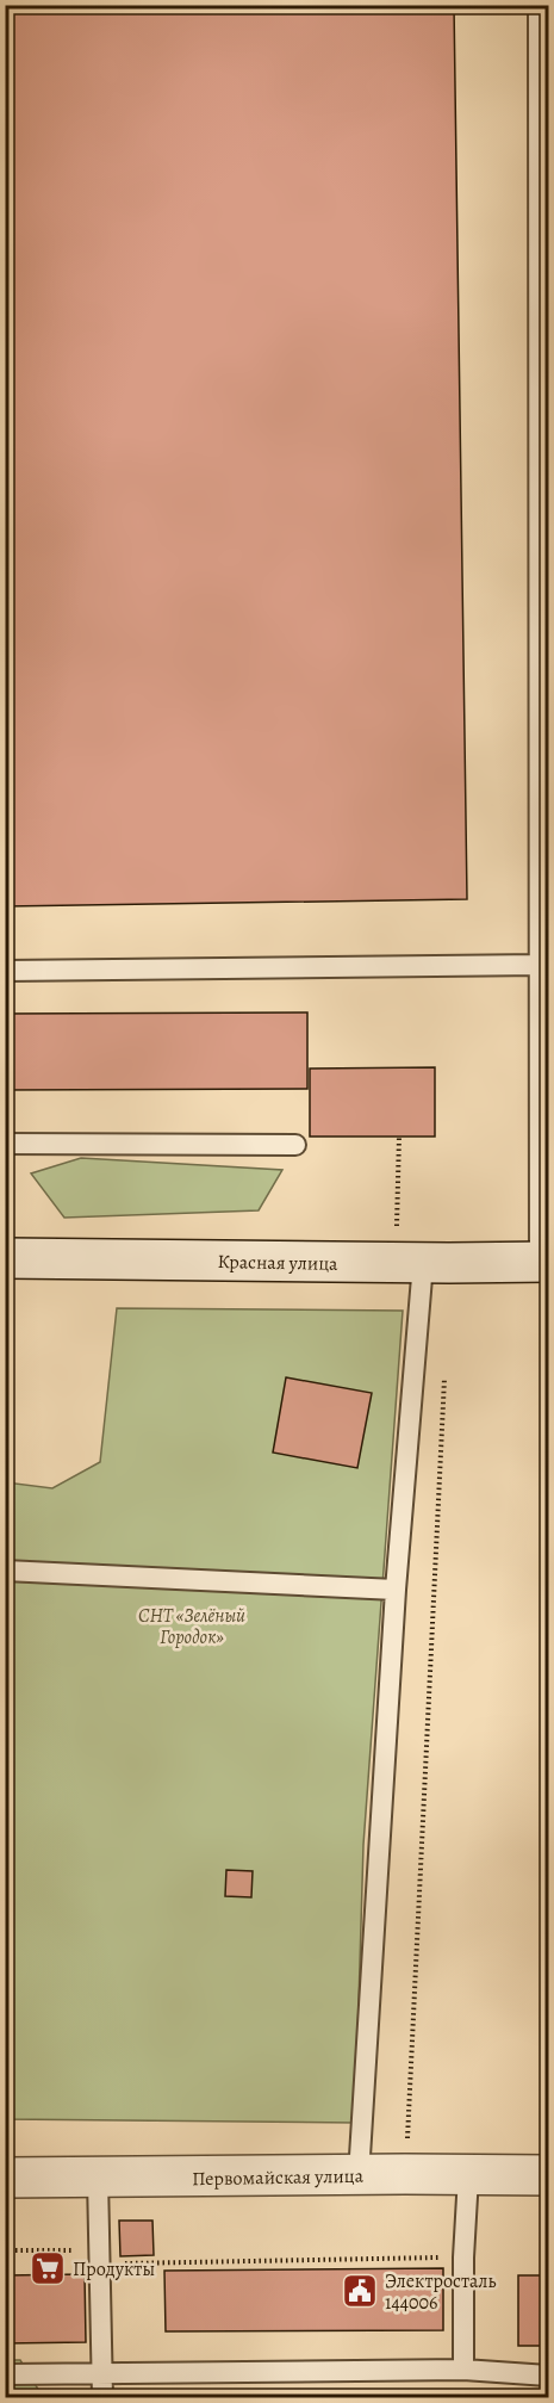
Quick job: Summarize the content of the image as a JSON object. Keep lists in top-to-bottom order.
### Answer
{
  "streets": {
    "street": ["Красная улица", "Первомайская улица"]
  },
  "parks": ["СНТ «Зелёный Городок»"],
  "places": {
    "supermarket": ["Продукты"],
    "public building": ["Электросталь 144006"]
  }
}
